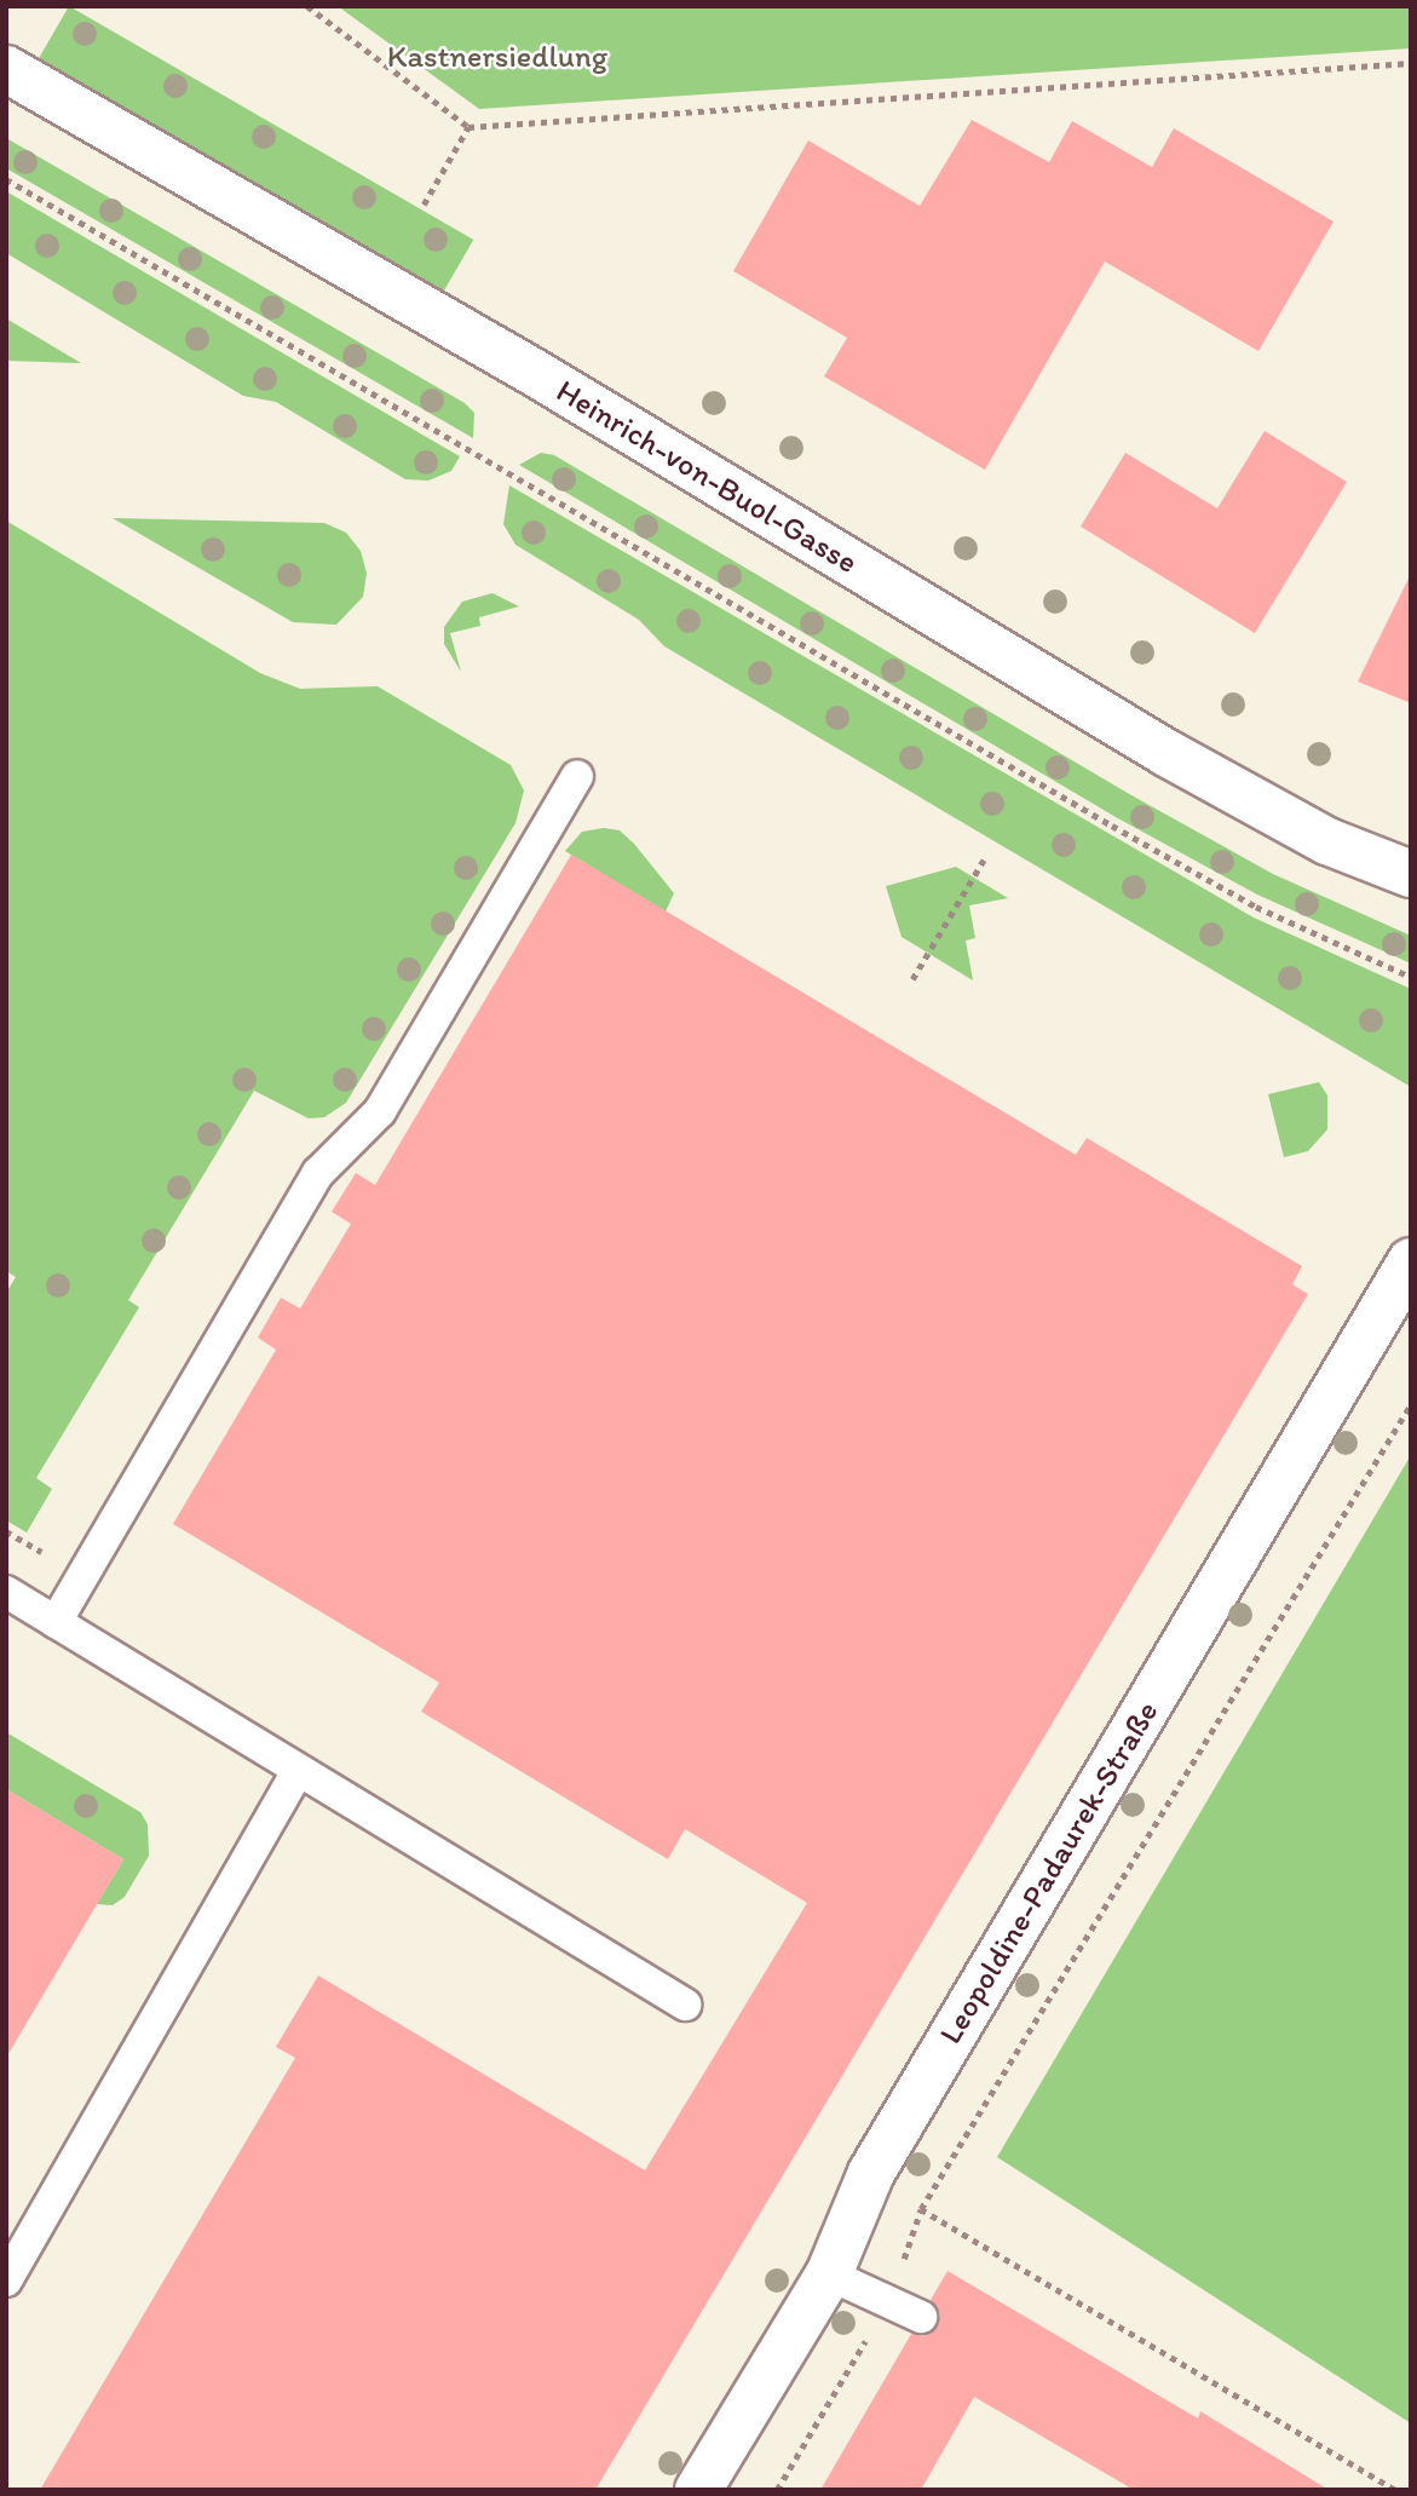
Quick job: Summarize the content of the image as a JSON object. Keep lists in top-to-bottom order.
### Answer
{
  "streets": {
    "street": ["Heinrich-von-Buol-Gasse", "Leopoldine-Padaurek-Straße"]
  },
  "parks": ["Kastnersiedlung"]
}
